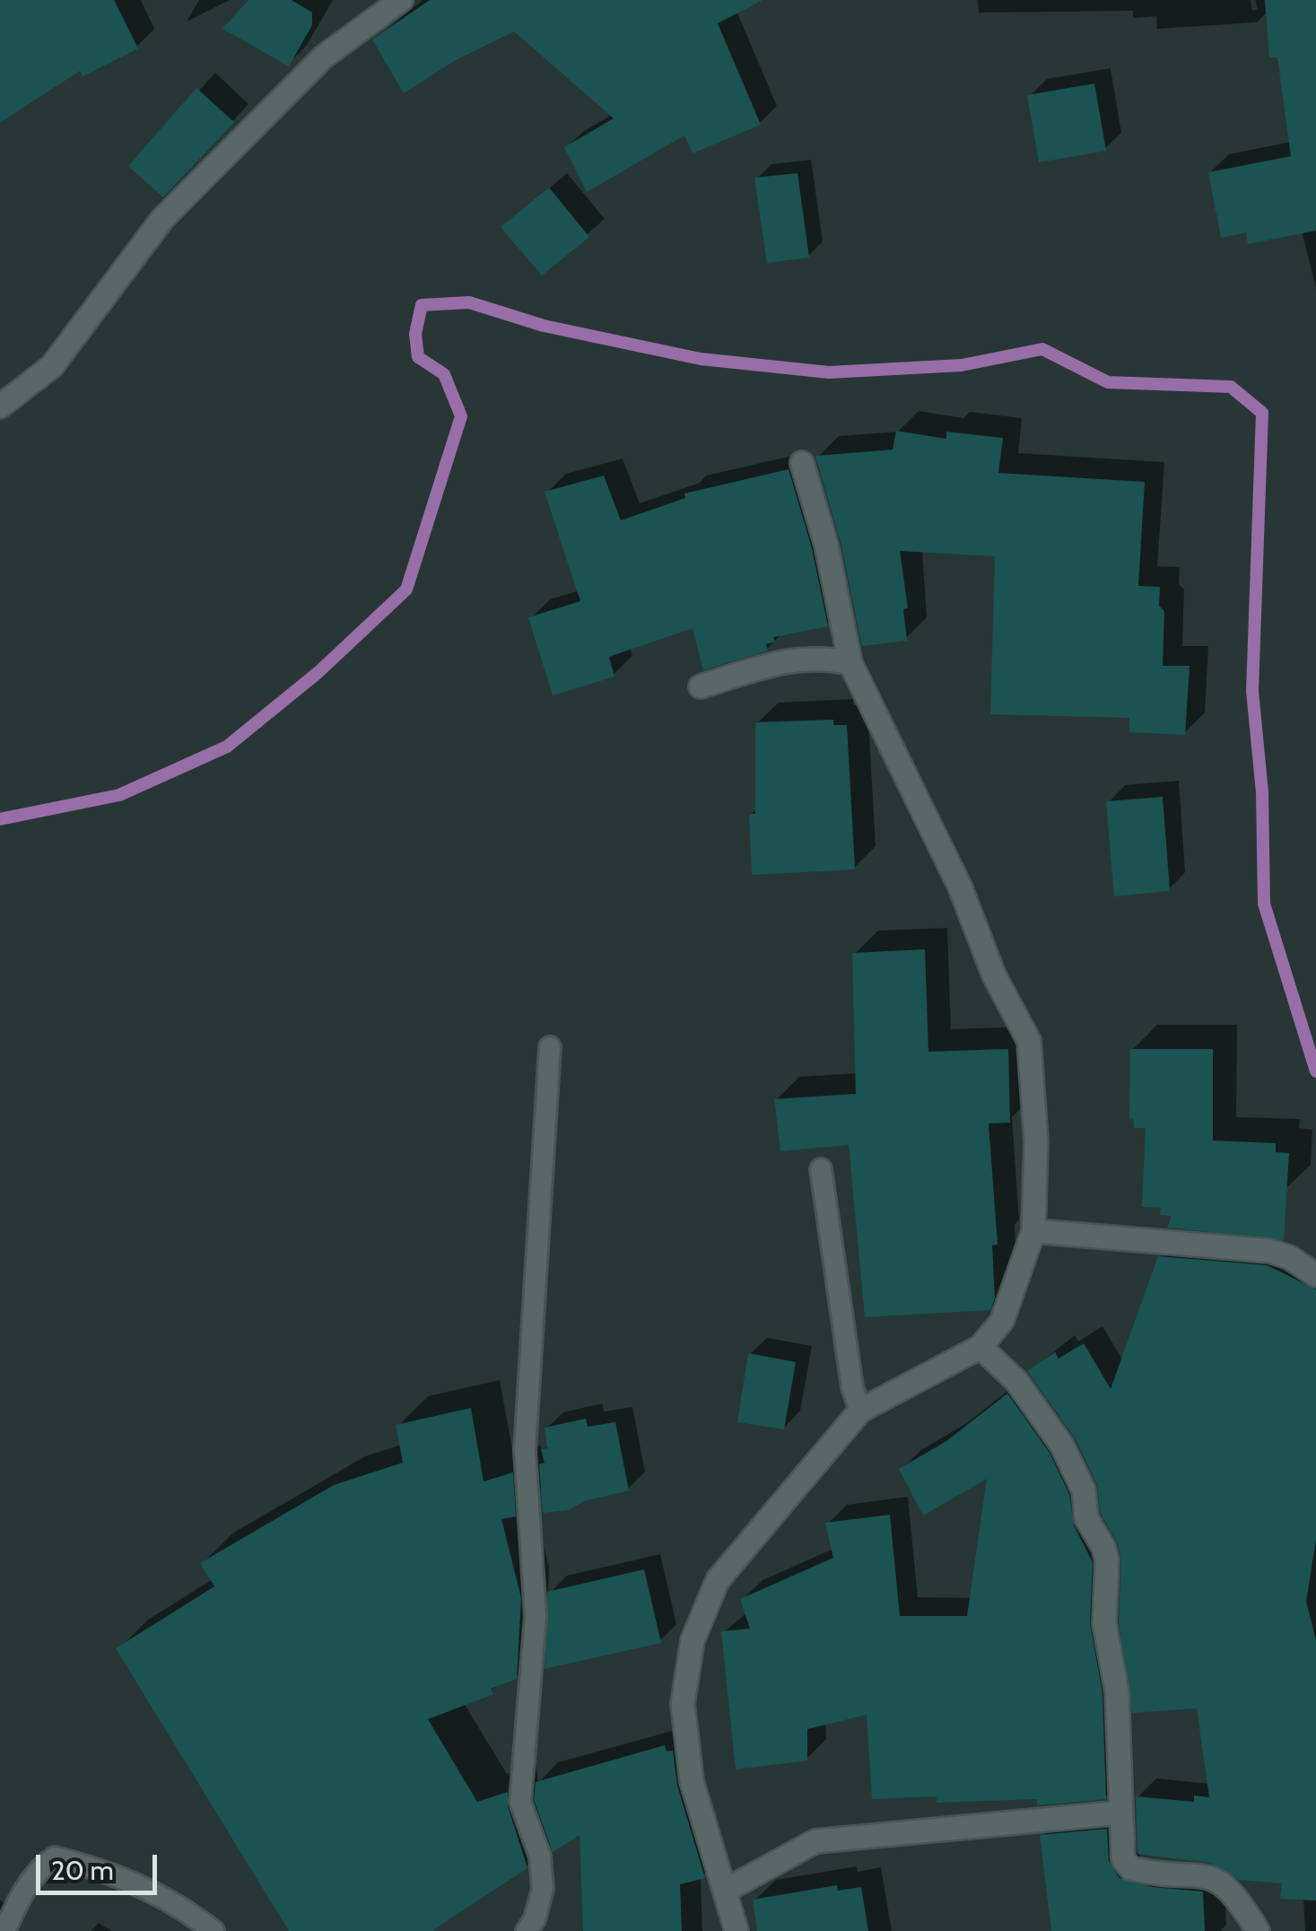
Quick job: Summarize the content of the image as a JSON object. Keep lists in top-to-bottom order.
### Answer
{
  "scale_bar": "20 m"
}
